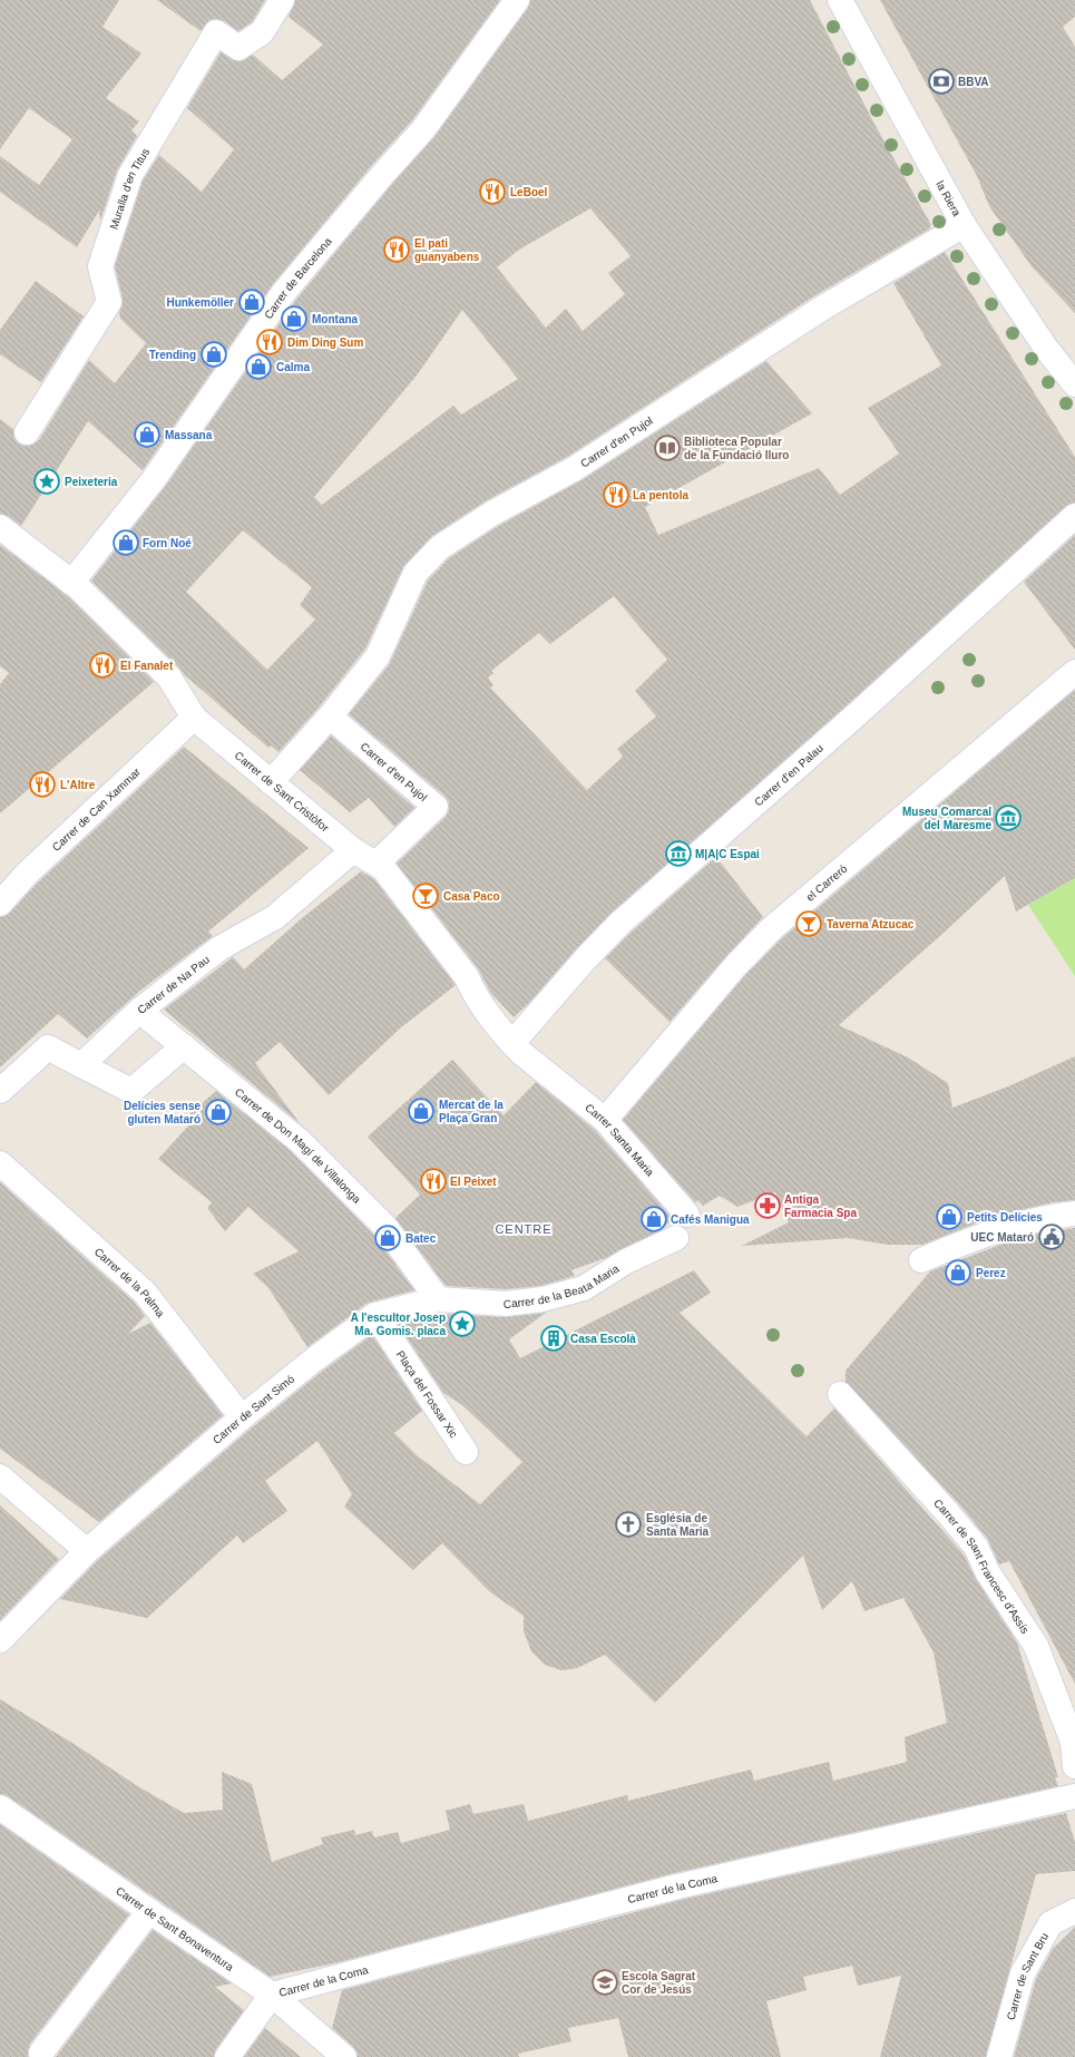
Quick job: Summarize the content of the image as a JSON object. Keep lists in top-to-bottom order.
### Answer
{
  "streets": {
    "street": [
      "Muralla d'en Titus",
      "la Riera",
      "Carrer de Barcelona",
      "Carrer d'en Pujol",
      "Carrer d'en Palau",
      "Carrer de Sant Cristòfor",
      "Carrer de Can Xammar",
      "el Carreró",
      "Carrer de Na Pau",
      "Carrer Santa Maria",
      "Carrer de Don Magí de Villalonga",
      "Carrer de la Palma",
      "Carrer de la Beata Maria",
      "Plaça del Fossar Xic",
      "Carrer de Sant Simó",
      "Carrer de Sant Francesc d'Assís",
      "Carrer de la Coma",
      "Carrer de Sant Bonaventura",
      "Carrer de Sant Bru"
    ]
  },
  "crossings": [
    ["la Riera", "Carrer d'en Pujol"],
    ["Carrer de Barcelona", "Carrer de Sant Cristòfor"],
    ["Carrer d'en Pujol", "Carrer de Sant Cristòfor"],
    ["Carrer d'en Palau", "Carrer de Sant Cristòfor"],
    ["Carrer de Sant Cristòfor", "Carrer de Can Xammar"],
    ["Carrer de Sant Cristòfor", "Carrer de Na Pau"],
    ["Carrer de Sant Cristòfor", "Carrer Santa Maria"],
    ["el Carreró", "Carrer Santa Maria"],
    ["Carrer de Na Pau", "Carrer de Don Magí de Villalonga"],
    ["Carrer de Don Magí de Villalonga", "Carrer de la Beata Maria"],
    ["Carrer de Don Magí de Villalonga", "Carrer de Sant Simó"],
    ["Carrer de la Palma", "Carrer de Sant Simó"],
    ["Carrer de la Beata Maria", "Carrer de Sant Simó"],
    ["Plaça del Fossar Xic", "Carrer de Sant Simó"],
    ["Carrer de la Coma", "Carrer de Sant Bonaventura"]
  ],
  "districts": ["CENTRE"],
  "places": {
    "bank": ["BBVA"],
    "restaurant": [
      "LeBoel",
      "El pati guanyabens",
      "Dim Ding Sum",
      "La pentola",
      "El Fanalet",
      "L'Altre",
      "El Peixet"
    ],
    "shop": [
      "Hunkemöller",
      "Montana",
      "Trending",
      "Calma",
      "Massana",
      "Forn Noé",
      "Mercat de la Plaça Gran",
      "Delícies sense gluten Mataró",
      "Petits Delícies",
      "Cafés Manigua",
      "Batec",
      "Perez"
    ],
    "library": ["Biblioteca Popular de la Fundació Iluro"],
    "place": ["Peixeteria", "A l'escultor Josep Ma. Gomis. placa"],
    "museum": ["Museu Comarcal del Maresme", "M|A|C Espai"],
    "bar": ["Casa Paco", "Taverna Atzucac"],
    "pharmacy": ["Antiga Farmacia Spa"],
    "public building": ["UEC Mataró"],
    "building": ["Casa Escolà"],
    "church": ["Església de Santa Maria"],
    "school or university": ["Escola Sagrat Cor de Jesús"]
  }
}
